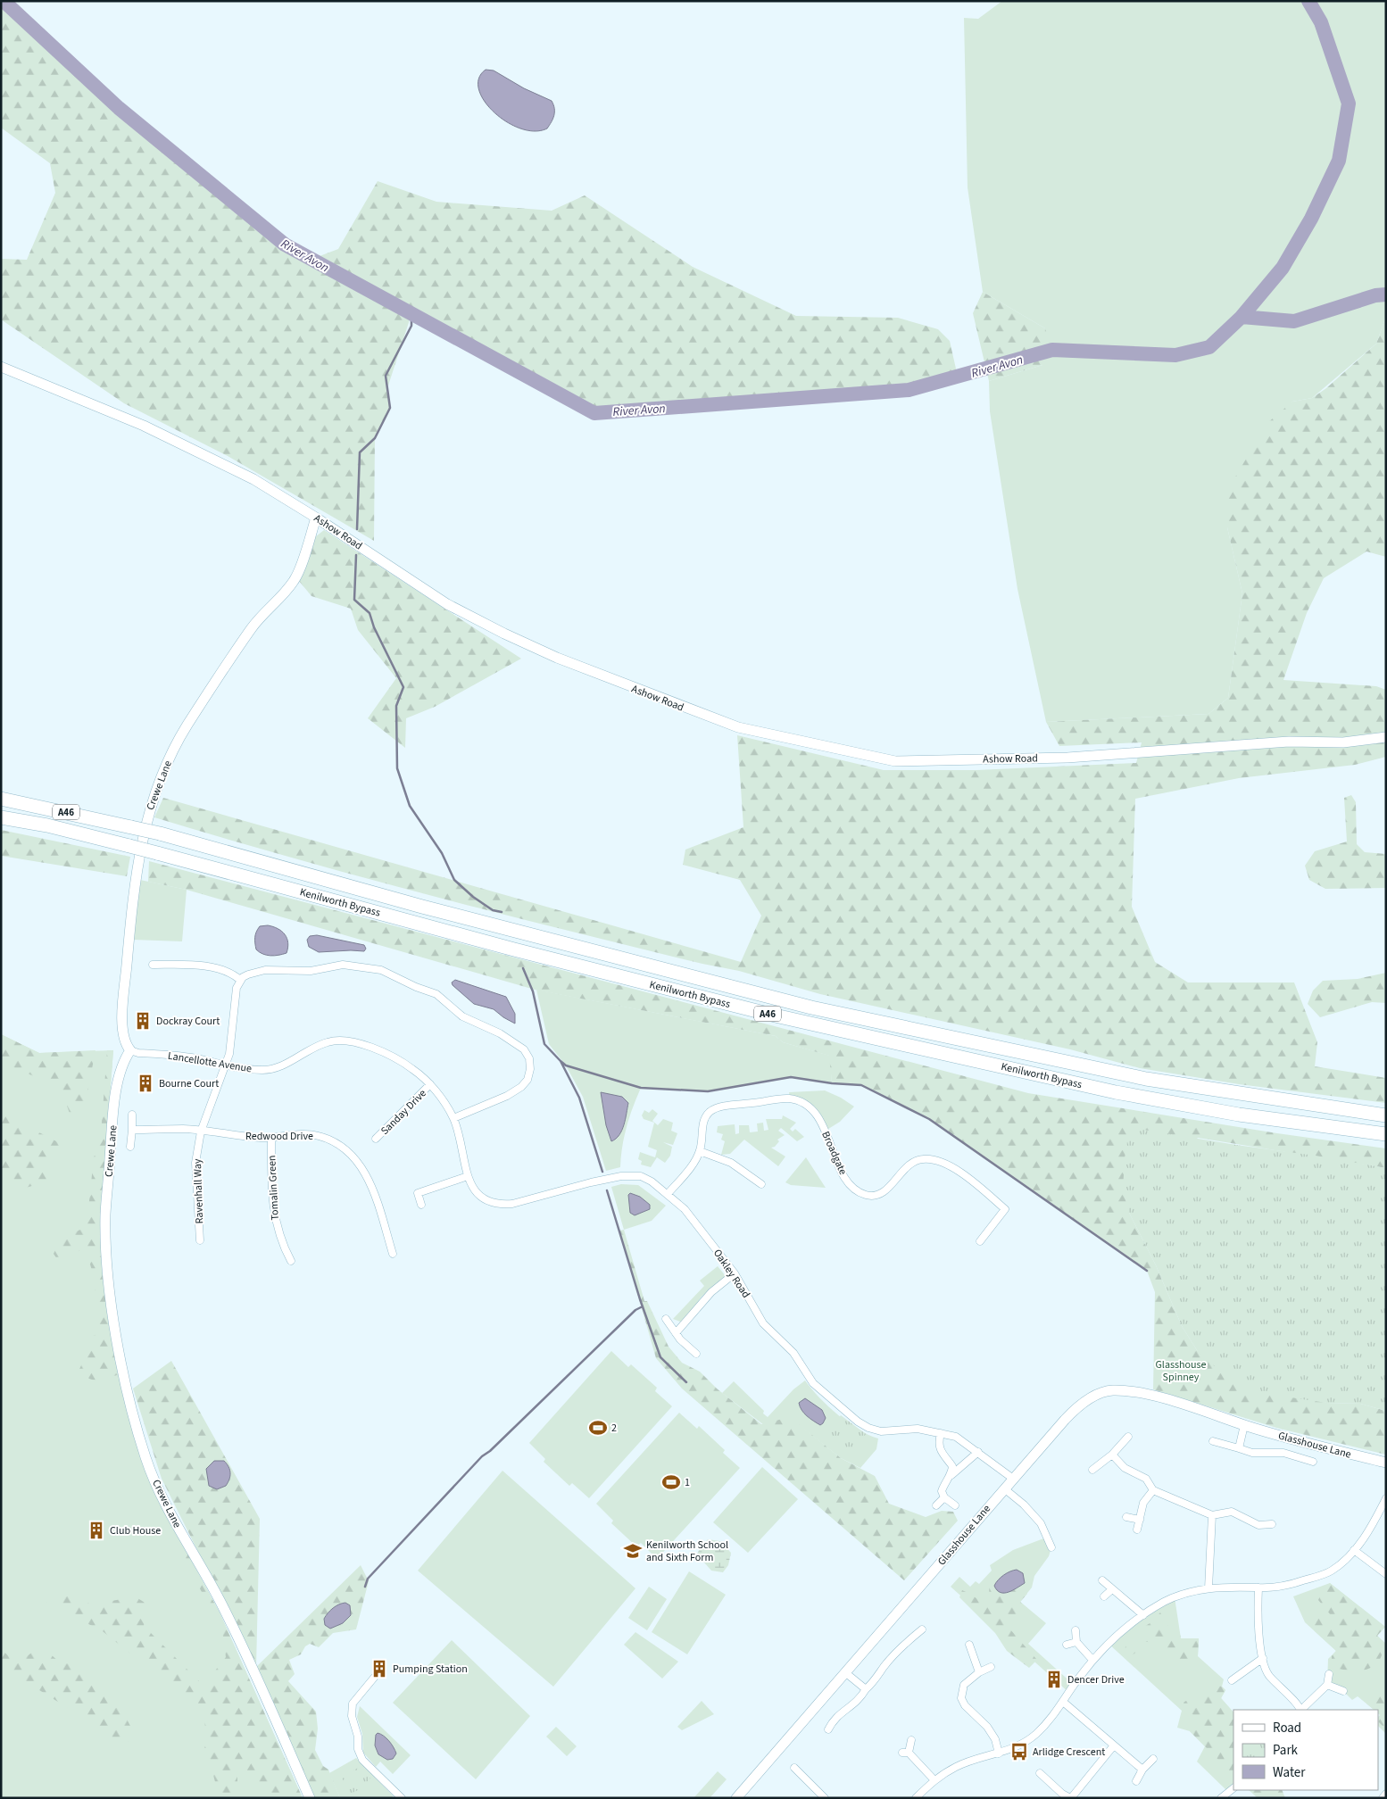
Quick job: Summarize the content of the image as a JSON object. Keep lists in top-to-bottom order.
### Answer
{
  "streets": {
    "highway": ["A46", "Kenilworth Bypass"],
    "street": [
      "Ashow Road",
      "Crewe Lane",
      "Lancellotte Avenue",
      "Sanday Drive",
      "Redwood Drive",
      "Broadgate",
      "Tomalin Green",
      "Ravenhall Way",
      "Oakley Road",
      "Glasshouse Lane"
    ]
  },
  "crossings": [
    ["Ashow Road", "Crewe Lane"],
    ["Crewe Lane", "Lancellotte Avenue"],
    ["Lancellotte Avenue", "Sanday Drive"],
    ["Lancellotte Avenue", "Ravenhall Way"],
    ["Lancellotte Avenue", "Oakley Road"],
    ["Redwood Drive", "Tomalin Green"],
    ["Redwood Drive", "Ravenhall Way"],
    ["Broadgate", "Oakley Road"],
    ["Oakley Road", "Glasshouse Lane"]
  ],
  "water": ["River Avon"],
  "parks": ["Glasshouse Spinney"],
  "places": {
    "building": [
      "Dockray Court",
      "Bourne Court",
      "Club House",
      "Pumping Station",
      "Dencer Drive"
    ],
    "sports": ["2", "1"],
    "school or university": ["Kenilworth School and Sixth Form"],
    "bus stop": ["Arlidge Crescent"]
  },
  "legend": ["Road", "Park", "Water"]
}
